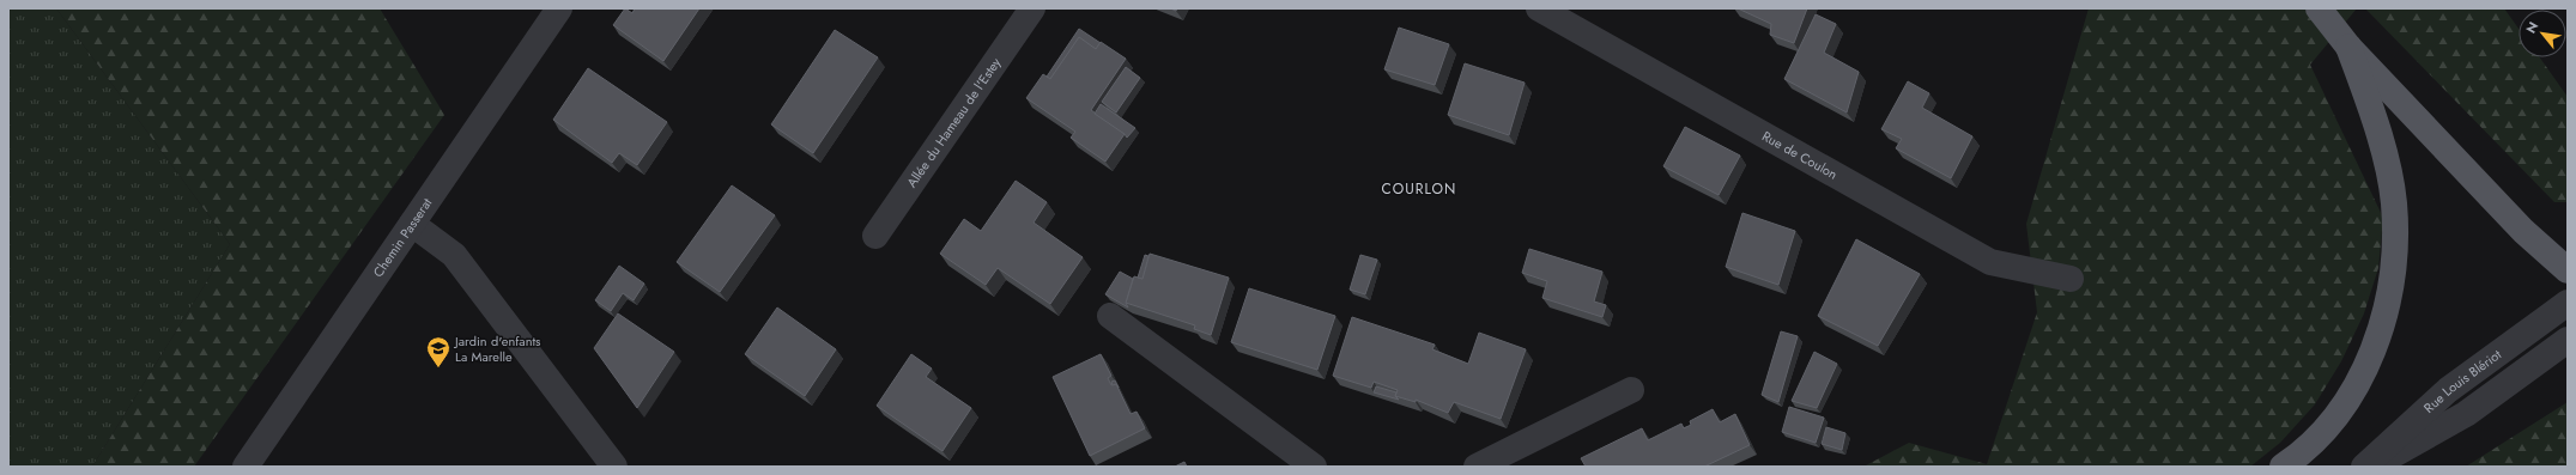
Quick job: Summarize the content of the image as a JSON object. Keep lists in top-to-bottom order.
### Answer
{
  "streets": {
    "street": [
      "Allée du Hameau de l'Estey",
      "Rue de Coulon",
      "Chemin Passerat",
      "Rue Louis Blériot"
    ]
  },
  "districts": ["COURLON"],
  "places": {
    "school or university": ["Jardin d'enfants La Marelle"]
  },
  "north": "top left"
}
